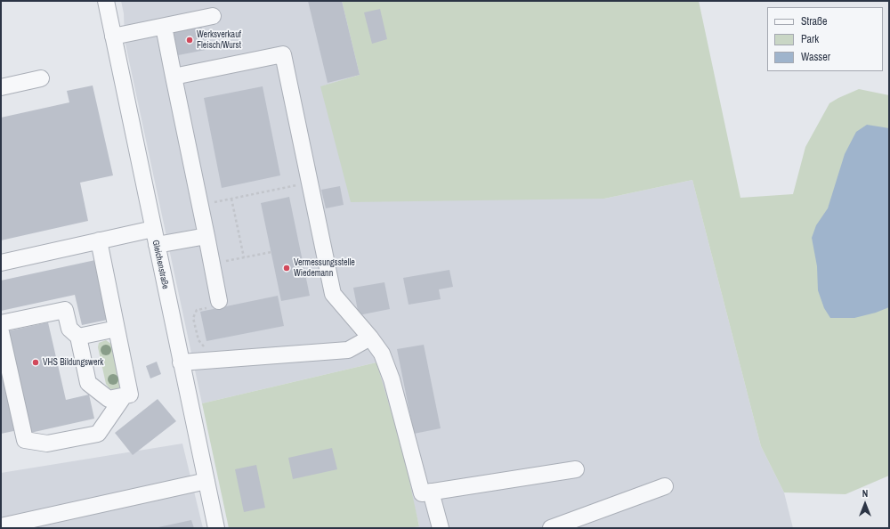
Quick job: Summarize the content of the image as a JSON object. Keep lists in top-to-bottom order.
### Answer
{
  "streets": {
    "street": ["Gleichenstraße"]
  },
  "places": ["Werksverkauf Fleisch/Wurst", "Vermessungsstelle Wiedemann", "VHS Bildungswerk"],
  "legend": ["Straße", "Park", "Wasser"],
  "north": "top"
}
